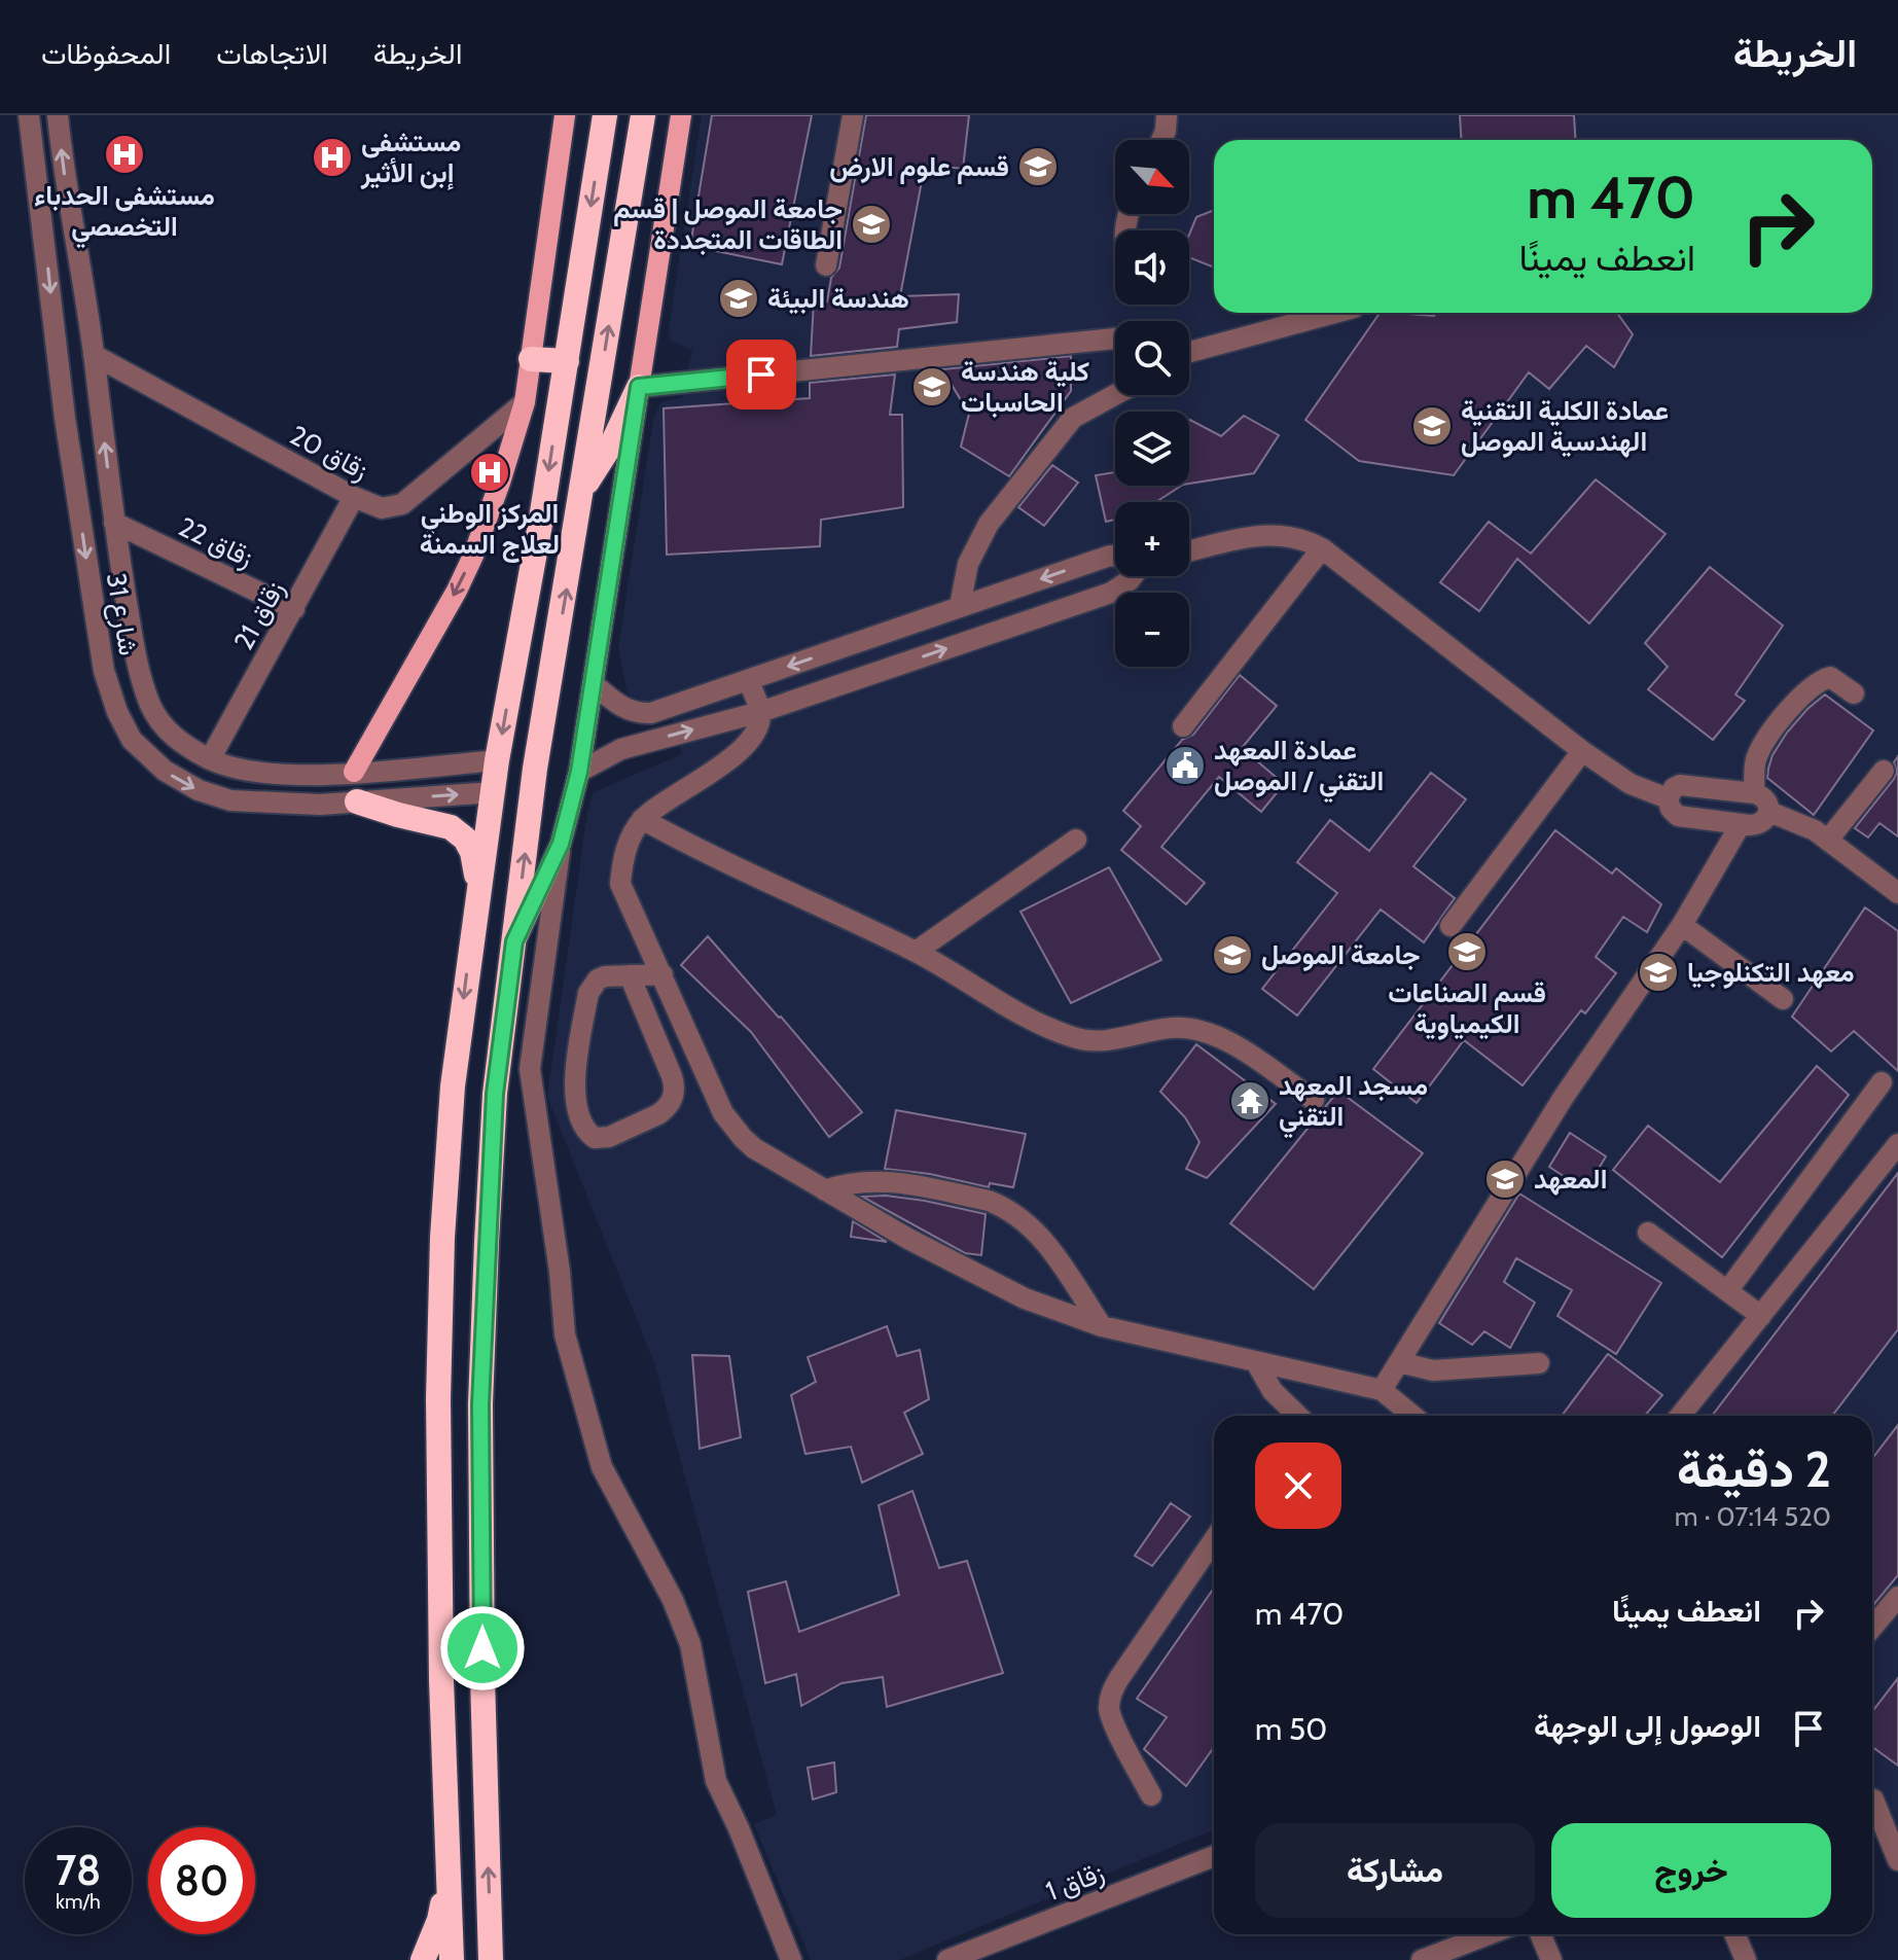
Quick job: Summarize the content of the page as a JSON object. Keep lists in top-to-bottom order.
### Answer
{
  "streets": {
    "street": [
      "زقاق 20",
      "زقاق 22",
      "شارع 31",
      "زقاق 21",
      "زقاق 1"
    ]
  },
  "crossings": [
    ["زقاق 20", "شارع 31"],
    ["زقاق 20", "زقاق 21"],
    ["زقاق 22", "شارع 31"],
    ["زقاق 22", "زقاق 21"],
    ["شارع 31", "زقاق 21"]
  ],
  "places": {
    "hospital": ["مستشفى الحدباء التخصصي", "مستشفى إبن الأثير", "المركز الوطني لعلاج السمنة"],
    "school or university": [
      "قسم علوم الارض",
      "جامعة الموصل | قسم الطاقات المتجددة",
      "هندسة البيئة",
      "كلية هندسة الحاسبات",
      "عمادة الكلية التقنية الهندسية الموصل",
      "قسم الصناعات الكيمياوية",
      "جامعة الموصل",
      "معهد التكنلوجيا",
      "المعهد"
    ],
    "public building": ["عمادة المعهد التقني / الموصل"],
    "temple": ["مسجد المعهد التقني"]
  },
  "north": "bottom right",
  "page": {
    "header": "الخريطة",
    "nav": ["الخريطة", "الاتجاهات", "المحفوظات"],
    "map_buttons": ["+", "−"],
    "turn": ["470 m", "انعطف يمينًا"],
    "heading": ["2 دقيقة", "520 m · 07:14"],
    "list": [
      {
        "name": "انعطف يمينًا",
        "value": "470 m"
      },
      {
        "name": "الوصول إلى الوجهة",
        "value": "50 m"
      }
    ],
    "buttons": ["خروج", "مشاركة"],
    "speed": "78 km/h",
    "limit": "80"
  }
}
